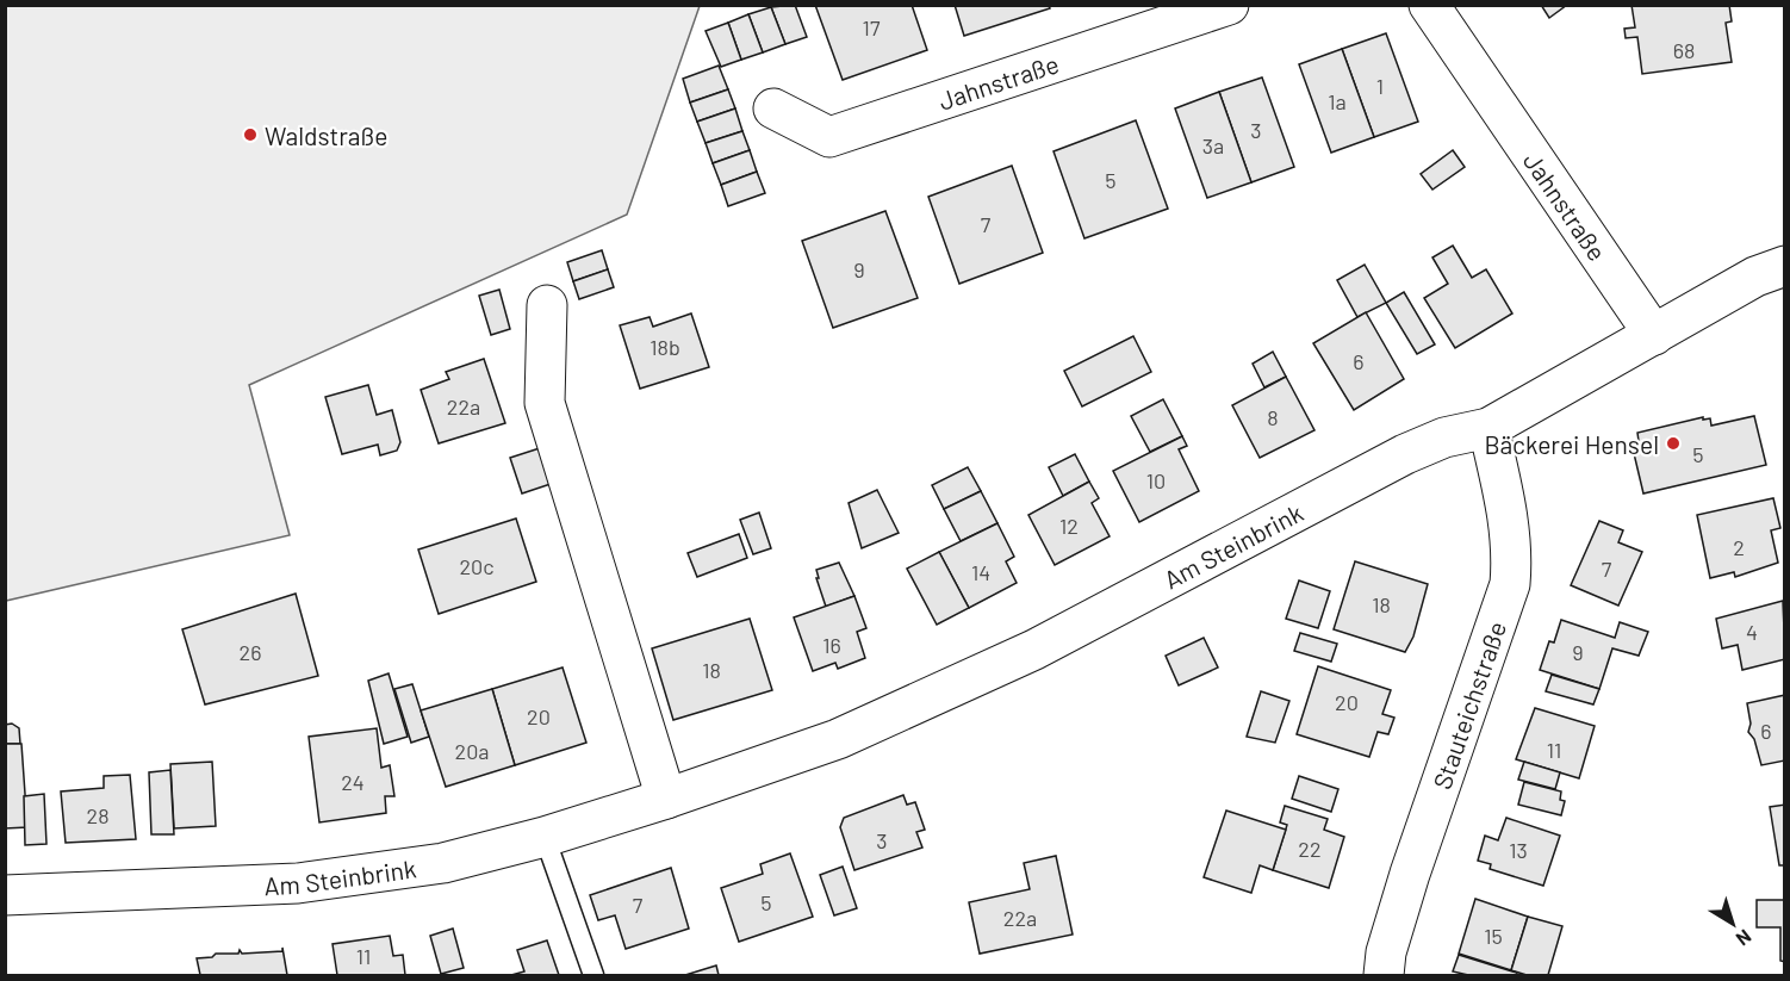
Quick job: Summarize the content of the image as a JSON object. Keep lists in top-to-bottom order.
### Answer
{
  "streets": {
    "street": ["Jahnstraße", "Am Steinbrink", "Stauteichstraße"]
  },
  "crossings": [
    ["Jahnstraße", "Am Steinbrink"],
    ["Am Steinbrink", "Stauteichstraße"]
  ],
  "places": ["Waldstraße", "Bäckerei Hensel"],
  "house_numbers": [
    "17",
    "68",
    "1",
    "1a",
    "3",
    "3a",
    "5",
    "7",
    "9",
    "18b",
    "6",
    "22a",
    "8",
    "5",
    "10",
    "12",
    "2",
    "20c",
    "7",
    "14",
    "18",
    "4",
    "16",
    "26",
    "9",
    "18",
    "20",
    "20",
    "6",
    "11",
    "20a",
    "24",
    "28",
    "3",
    "22",
    "13",
    "5",
    "7",
    "22a",
    "15",
    "11"
  ],
  "north": "bottom right"
}
